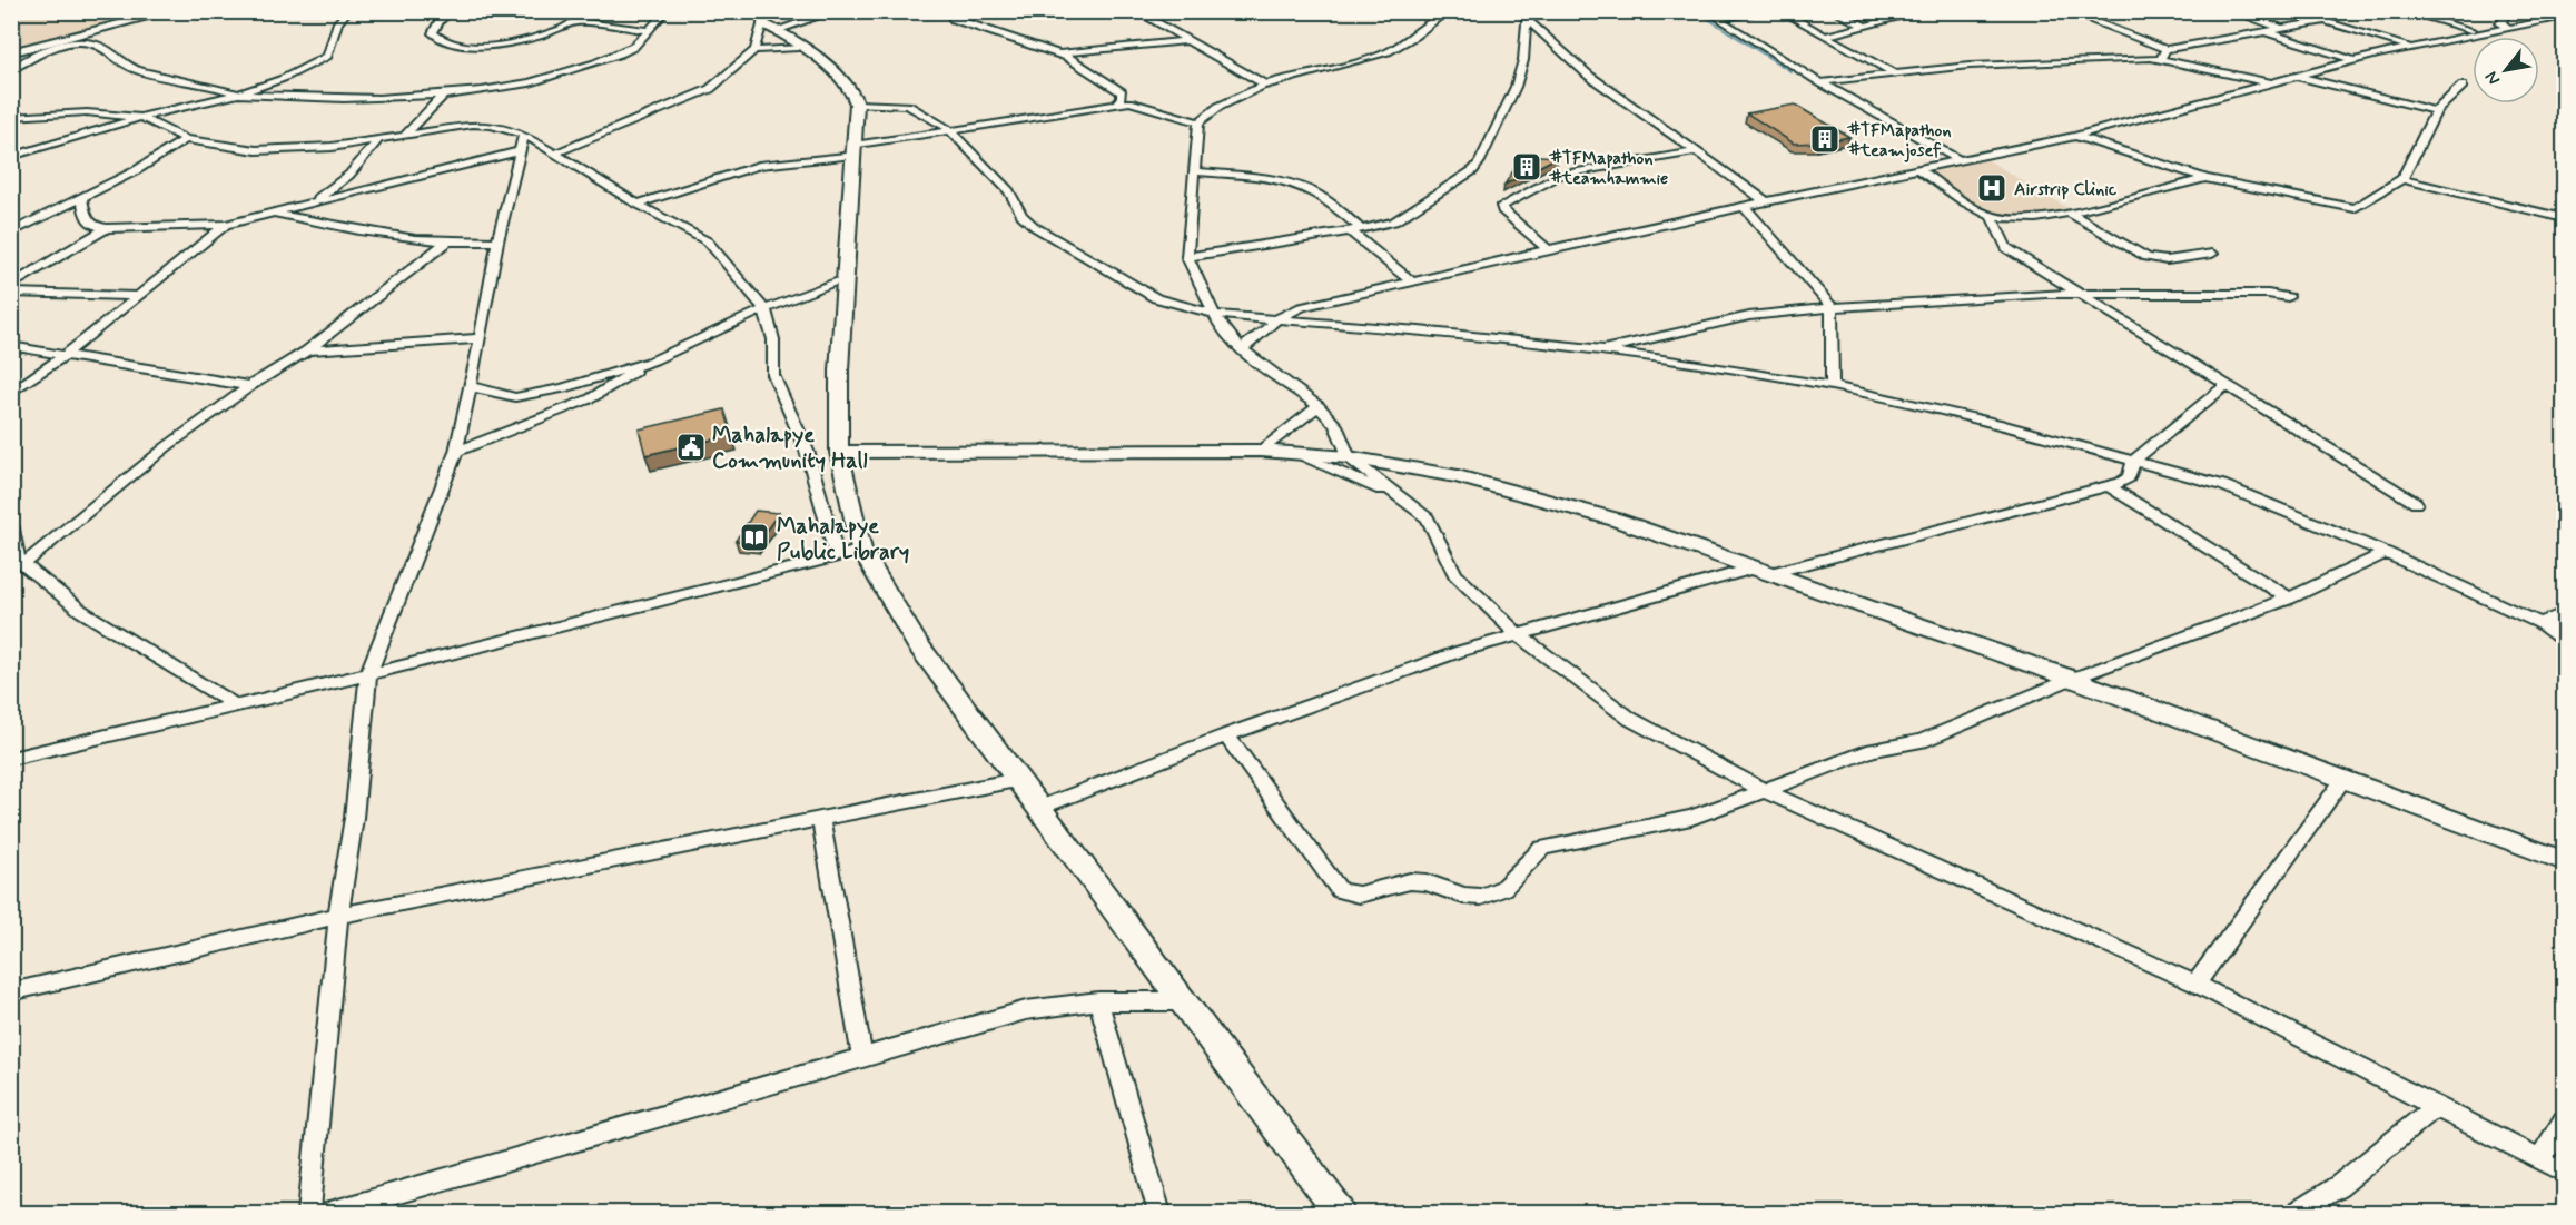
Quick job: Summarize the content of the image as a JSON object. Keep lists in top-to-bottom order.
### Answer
{
  "places": {
    "building": ["#TFMapathon #teamjosef", "#TFMapathon #teamhammie"],
    "hospital": ["Airstrip Clinic"],
    "public building": ["Mahalapye Community Hall"],
    "library": ["Mahalapye Public Library"]
  },
  "north": "bottom left"
}
